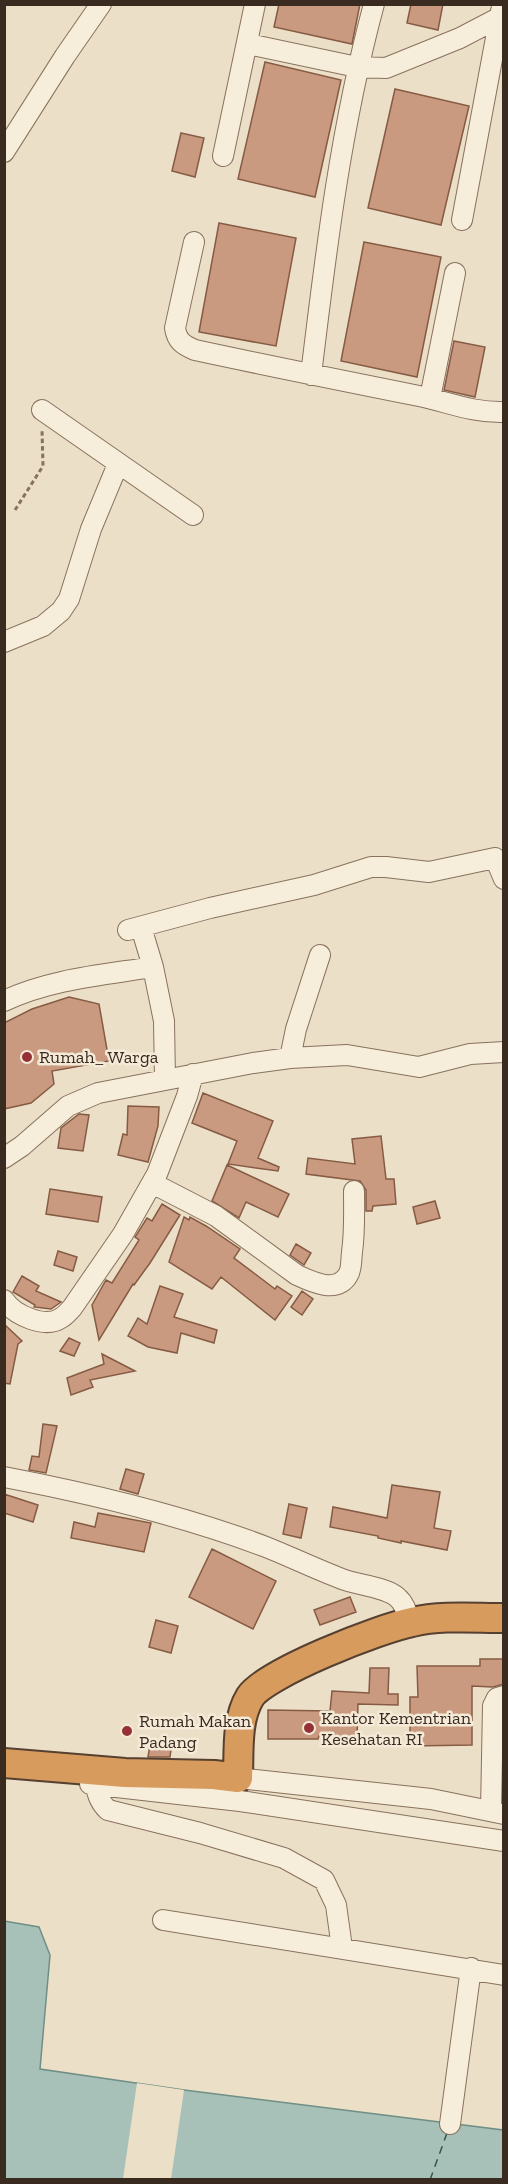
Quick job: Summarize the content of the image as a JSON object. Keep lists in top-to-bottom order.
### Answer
{
  "places": ["Rumah_ Warga", "Kantor Kementrian Kesehatan RI", "Rumah Makan Padang"]
}
